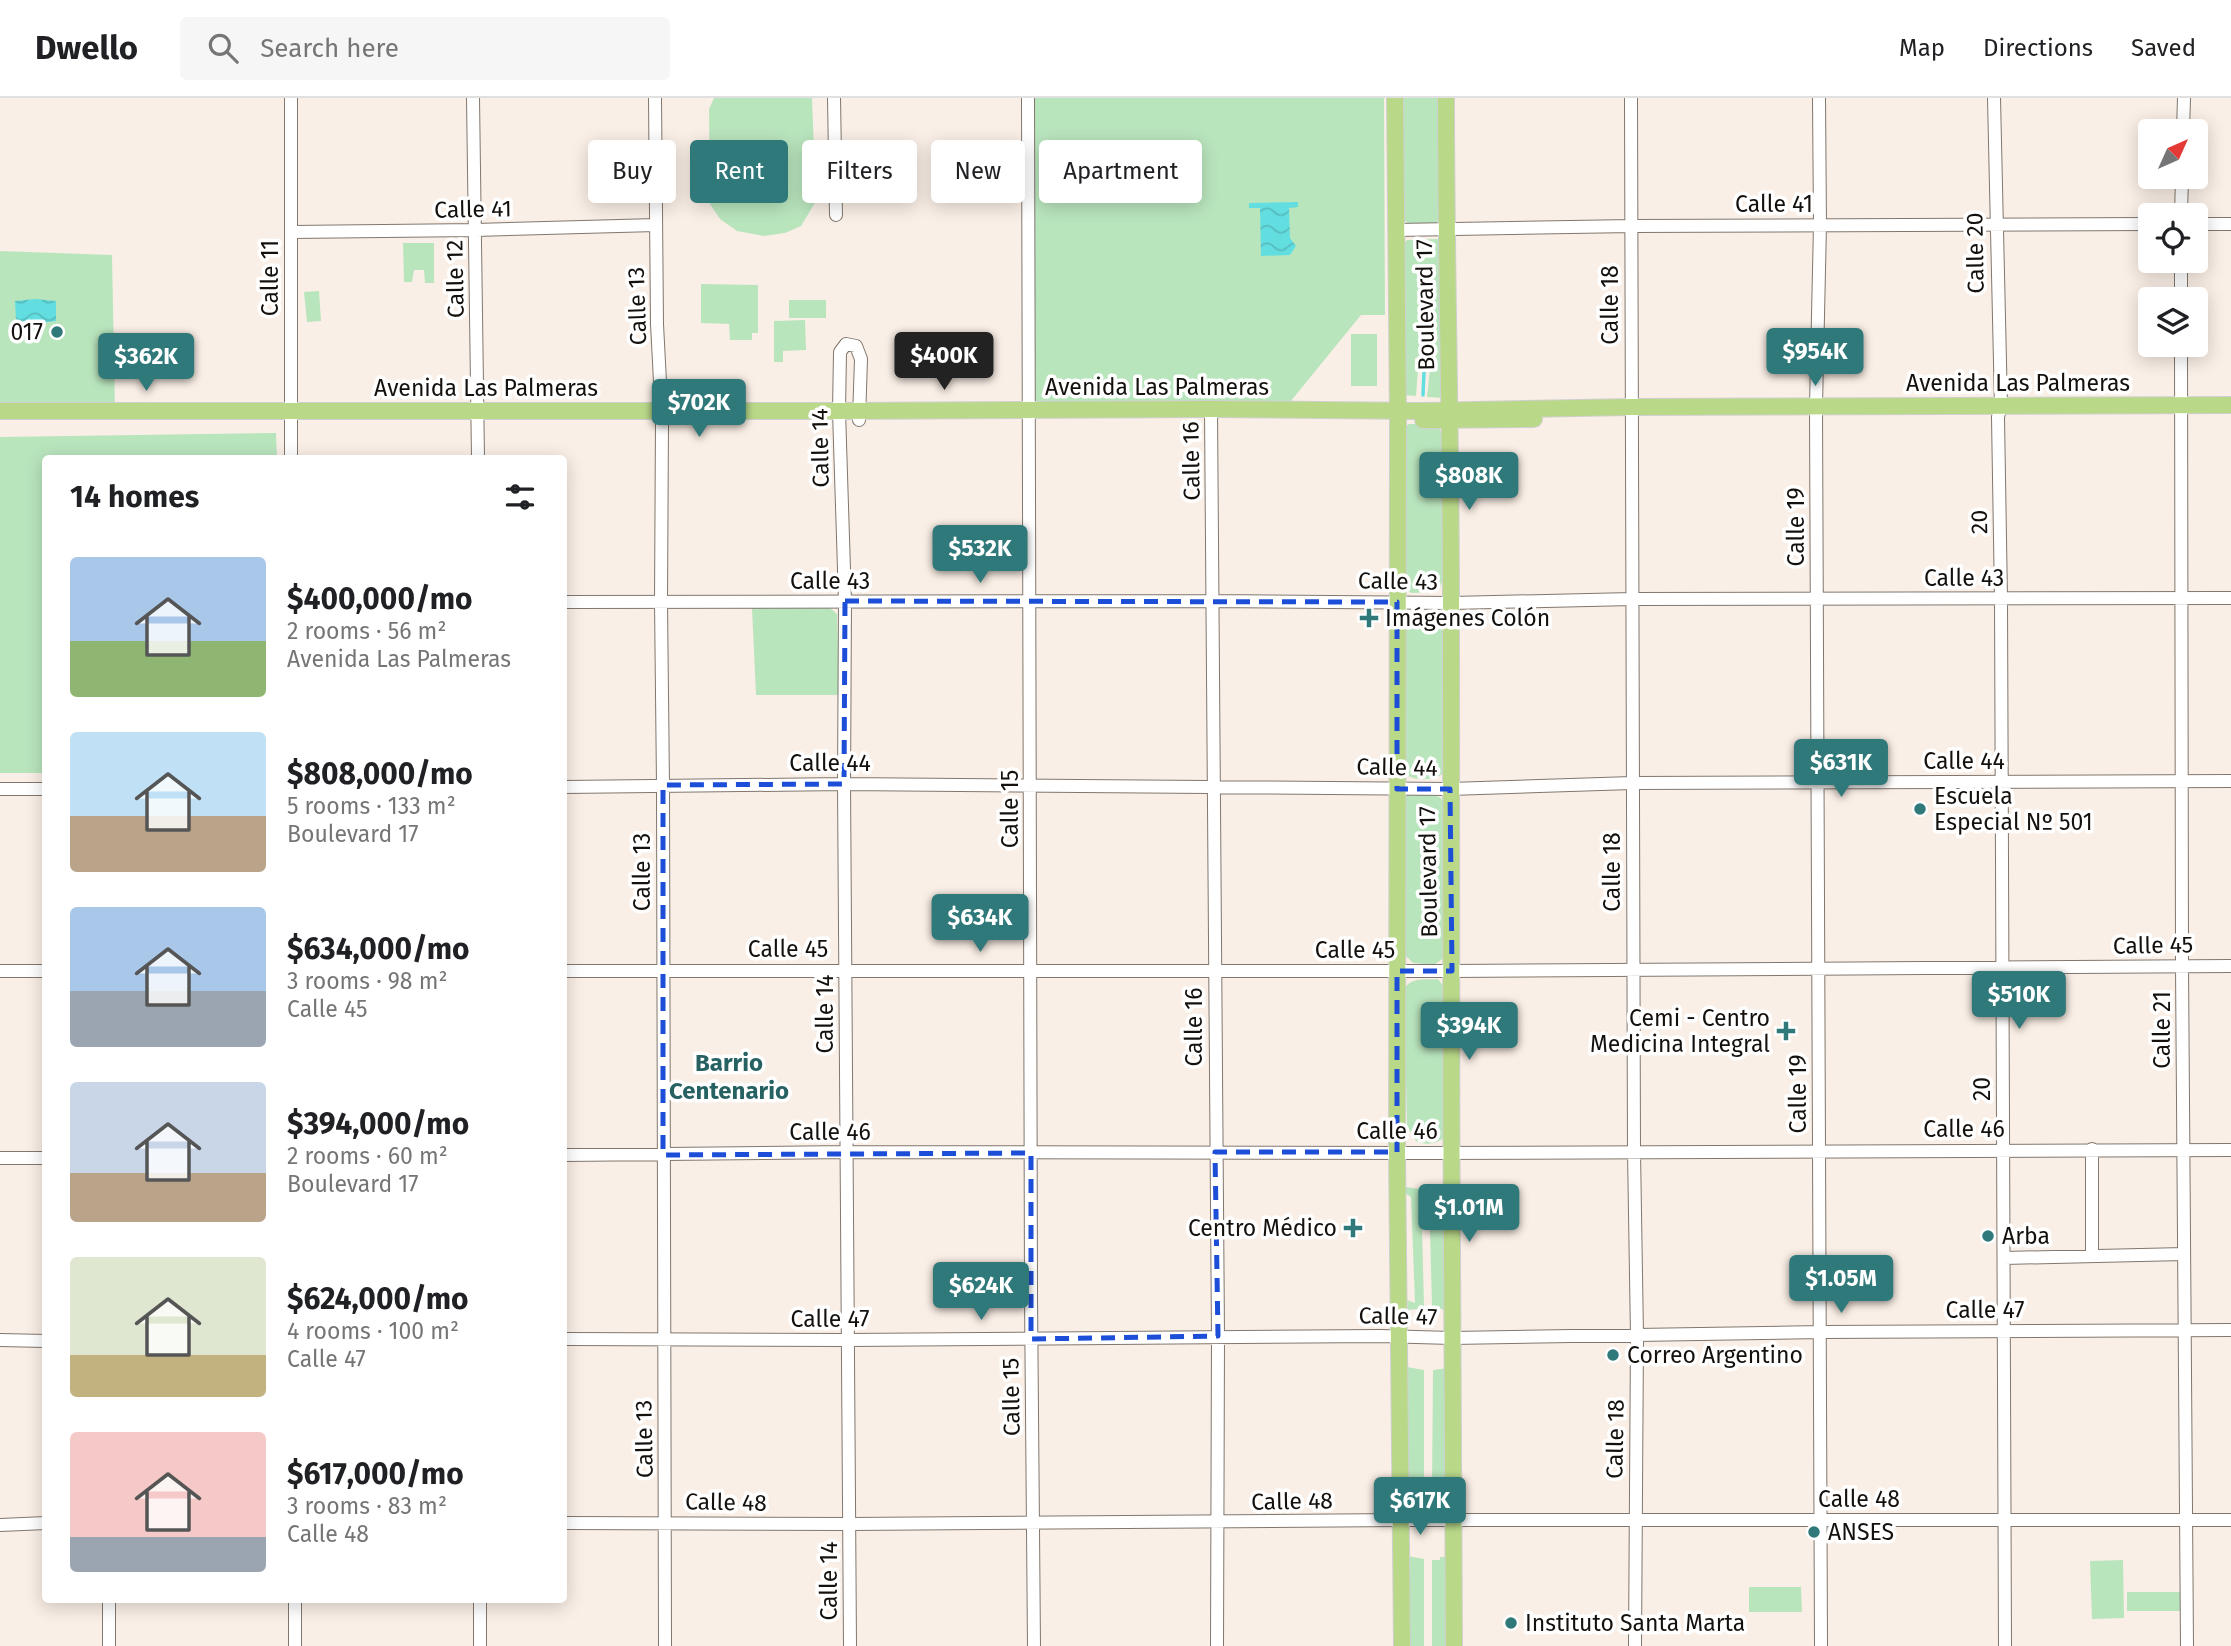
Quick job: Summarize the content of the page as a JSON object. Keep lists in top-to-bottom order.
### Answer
{
  "streets": {
    "main road": ["Boulevard 17", "Avenida Las Palmeras"],
    "street": [
      "Calle 41",
      "Calle 20",
      "Calle 11",
      "Calle 12",
      "Calle 18",
      "Calle 13",
      "Calle 14",
      "Calle 16",
      "20",
      "Calle 19",
      "Calle 43",
      "Calle 44",
      "Calle 15",
      "Calle 45",
      "Calle 21",
      "Calle 46",
      "Calle 47",
      "Calle 48"
    ]
  },
  "crossings": [
    ["Calle 41", "Calle 20"],
    ["Calle 41", "Calle 11"],
    ["Calle 41", "Calle 12"],
    ["Calle 41", "Boulevard 17"],
    ["Calle 41", "Calle 18"],
    ["Calle 41", "Calle 13"],
    ["Calle 41", "Calle 19"],
    ["Calle 20", "Avenida Las Palmeras"],
    ["Calle 20", "20"],
    ["Calle 11", "Avenida Las Palmeras"],
    ["Calle 12", "Avenida Las Palmeras"],
    ["Boulevard 17", "Avenida Las Palmeras"],
    ["Boulevard 17", "Calle 43"],
    ["Boulevard 17", "Calle 44"],
    ["Boulevard 17", "Calle 45"],
    ["Boulevard 17", "Calle 46"],
    ["Boulevard 17", "Calle 47"],
    ["Boulevard 17", "Calle 48"],
    ["Calle 18", "Avenida Las Palmeras"],
    ["Calle 18", "Calle 43"],
    ["Calle 18", "Calle 44"],
    ["Calle 18", "Calle 45"],
    ["Calle 18", "Calle 46"],
    ["Calle 18", "Calle 47"],
    ["Calle 18", "Calle 48"],
    ["Calle 13", "Avenida Las Palmeras"],
    ["Calle 13", "Calle 43"],
    ["Calle 13", "Calle 44"],
    ["Calle 13", "Calle 45"],
    ["Calle 13", "Calle 46"],
    ["Calle 13", "Calle 47"],
    ["Calle 13", "Calle 48"],
    ["Avenida Las Palmeras", "Calle 14"],
    ["Avenida Las Palmeras", "Calle 16"],
    ["Avenida Las Palmeras", "20"],
    ["Avenida Las Palmeras", "Calle 19"],
    ["Avenida Las Palmeras", "Calle 15"],
    ["Avenida Las Palmeras", "Calle 21"],
    ["Calle 14", "Calle 43"],
    ["Calle 14", "Calle 44"],
    ["Calle 14", "Calle 45"],
    ["Calle 14", "Calle 46"],
    ["Calle 14", "Calle 47"],
    ["Calle 14", "Calle 48"],
    ["Calle 16", "Calle 43"],
    ["Calle 16", "Calle 44"],
    ["Calle 16", "Calle 45"],
    ["Calle 16", "Calle 46"],
    ["Calle 16", "Calle 47"],
    ["Calle 16", "Calle 48"],
    ["20", "Calle 43"],
    ["20", "Calle 44"],
    ["20", "Calle 45"],
    ["20", "Calle 46"],
    ["20", "Calle 47"],
    ["20", "Calle 48"],
    ["Calle 19", "Calle 43"],
    ["Calle 19", "Calle 44"],
    ["Calle 19", "Calle 45"],
    ["Calle 19", "Calle 46"],
    ["Calle 19", "Calle 47"],
    ["Calle 19", "Calle 48"],
    ["Calle 43", "Calle 15"],
    ["Calle 43", "Calle 21"],
    ["Calle 44", "Calle 15"],
    ["Calle 44", "Calle 21"],
    ["Calle 15", "Calle 45"],
    ["Calle 15", "Calle 46"],
    ["Calle 15", "Calle 47"],
    ["Calle 15", "Calle 48"],
    ["Calle 45", "Calle 21"],
    ["Calle 21", "Calle 46"],
    ["Calle 21", "Calle 47"],
    ["Calle 21", "Calle 48"]
  ],
  "districts": ["Barrio Centenario"],
  "places": {
    "other": [
      "017",
      "Escuela Especial Nº 501",
      "Arba",
      "Correo Argentino",
      "ANSES",
      "Instituto Santa Marta"
    ],
    "health": ["Imágenes Colón", "Cemi - Centro Medicina Integral", "Centro Médico"]
  },
  "north": "top right",
  "page": {
    "header": "Dwello",
    "search": "Search here",
    "nav": ["Map", "Directions", "Saved"],
    "chip": [
      "Buy",
      "Rent",
      "Filters",
      "New",
      "Apartment"
    ],
    "price": [
      "$954K",
      "$400K",
      "$362K",
      "$702K",
      "$808K",
      "$532K",
      "$631K",
      "$634K",
      "$510K",
      "$394K",
      "$1.01M",
      "$1.05M",
      "$624K",
      "$617K"
    ],
    "heading": "14 homes",
    "list": [
      {
        "name": "$400,000/mo",
        "note": "2 rooms · 56 m² · Avenida Las Palmeras"
      },
      {
        "name": "$808,000/mo",
        "note": "5 rooms · 133 m² · Boulevard 17"
      },
      {
        "name": "$634,000/mo",
        "note": "3 rooms · 98 m² · Calle 45"
      },
      {
        "name": "$394,000/mo",
        "note": "2 rooms · 60 m² · Boulevard 17"
      },
      {
        "name": "$624,000/mo",
        "note": "4 rooms · 100 m² · Calle 47"
      },
      {
        "name": "$617,000/mo",
        "note": "3 rooms · 83 m² · Calle 48"
      }
    ]
  }
}
